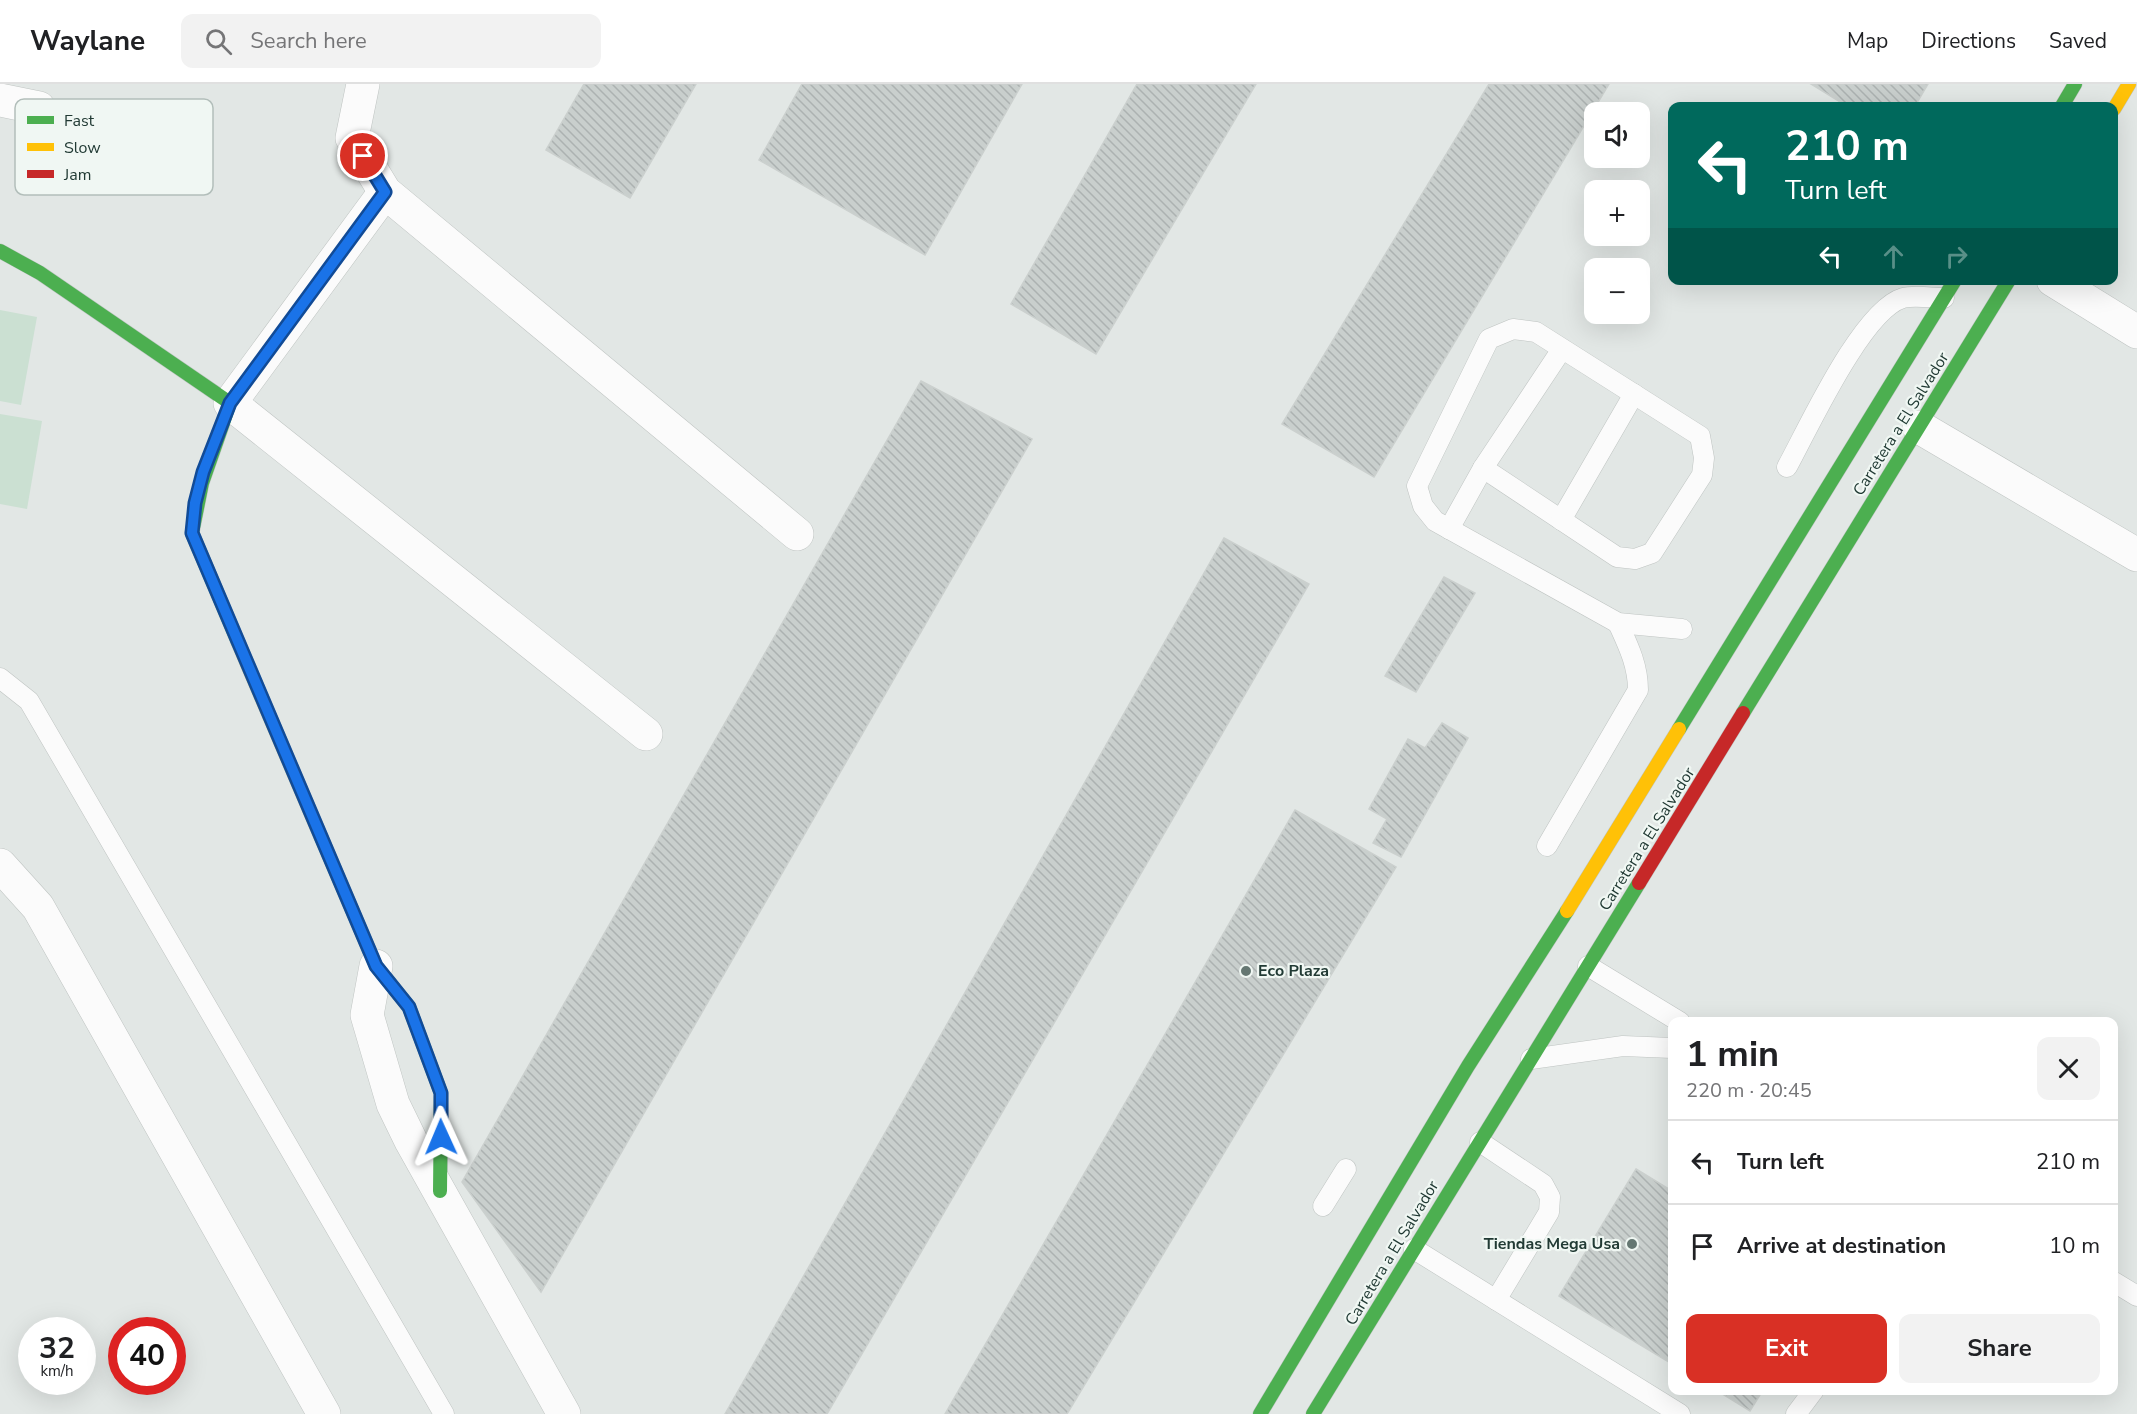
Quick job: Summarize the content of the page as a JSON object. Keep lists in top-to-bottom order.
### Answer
{
  "streets": {
    "main road": ["Carretera a El Salvador"]
  },
  "places": ["Eco Plaza", "Tiendas Mega Usa"],
  "legend": ["Fast", "Slow", "Jam"],
  "page": {
    "header": "Waylane",
    "search": "Search here",
    "nav": ["Map", "Directions", "Saved"],
    "map_buttons": ["+", "−"],
    "turn": ["210 m", "Turn left"],
    "heading": ["1 min", "220 m · 20:45"],
    "list": [
      {
        "name": "Turn left",
        "value": "210 m"
      },
      {
        "name": "Arrive at destination",
        "value": "10 m"
      }
    ],
    "buttons": ["Exit", "Share"],
    "speed": "32 km/h",
    "limit": "40"
  }
}
